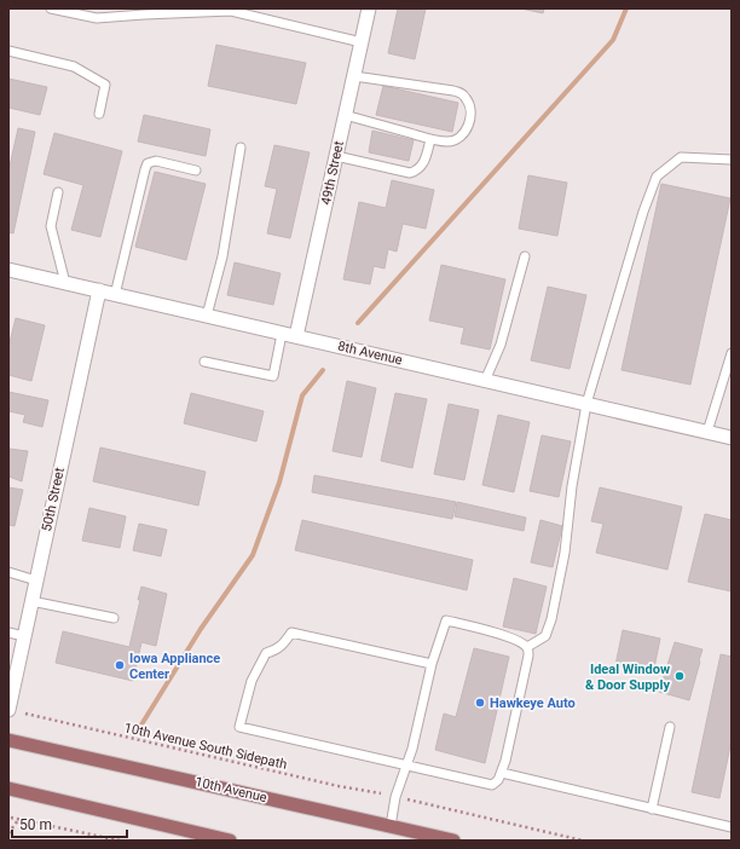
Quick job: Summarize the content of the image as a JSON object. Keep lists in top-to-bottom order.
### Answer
{
  "streets": {
    "main road": ["10th Avenue"],
    "street": ["49th Street", "8th Avenue", "50th Street"],
    "path": ["10th Avenue South Sidepath"]
  },
  "crossings": [
    ["49th Street", "8th Avenue"],
    ["8th Avenue", "50th Street"]
  ],
  "places": ["Iowa Appliance Center", "Ideal Window & Door Supply", "Hawkeye Auto"],
  "scale_bar": "50 m"
}
